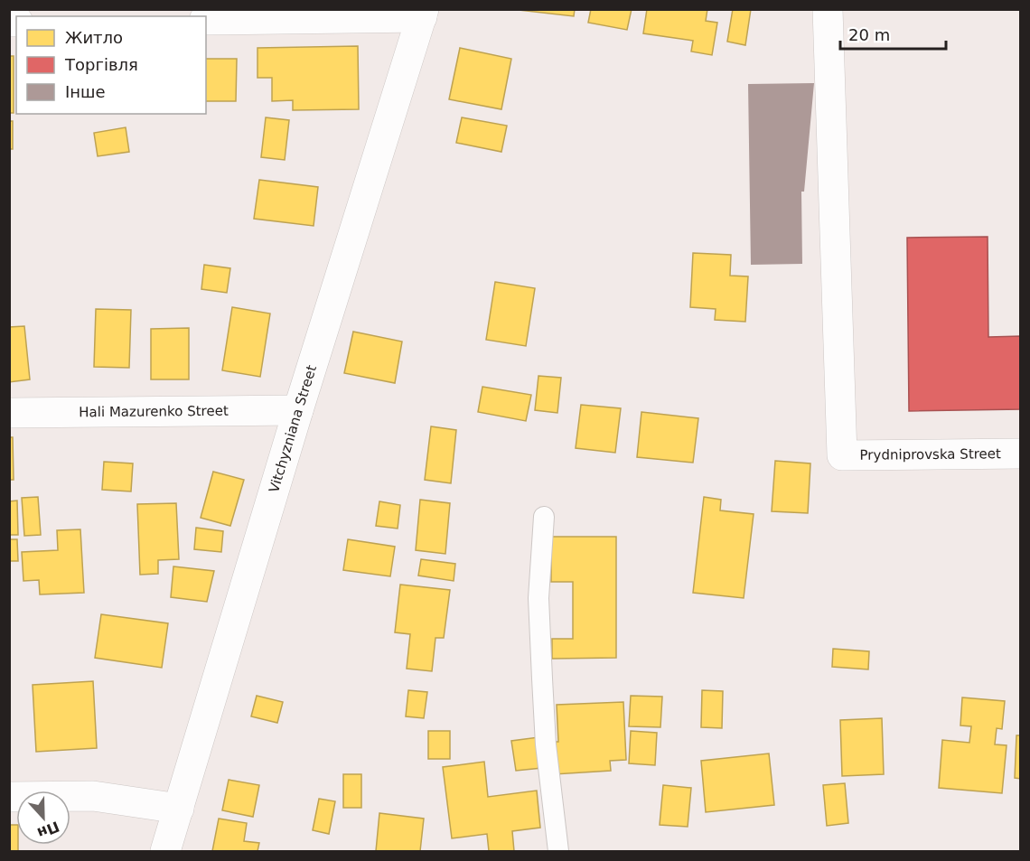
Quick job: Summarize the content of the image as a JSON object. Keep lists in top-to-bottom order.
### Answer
{
  "streets": {
    "street": ["Hali Mazurenko Street", "Vitchyzniana Street", "Prydniprovska Street"]
  },
  "crossings": [
    ["Hali Mazurenko Street", "Vitchyzniana Street"]
  ],
  "legend": ["Житло", "Торгівля", "Інше"],
  "scale_bar": "20 m",
  "north": "bottom"
}
